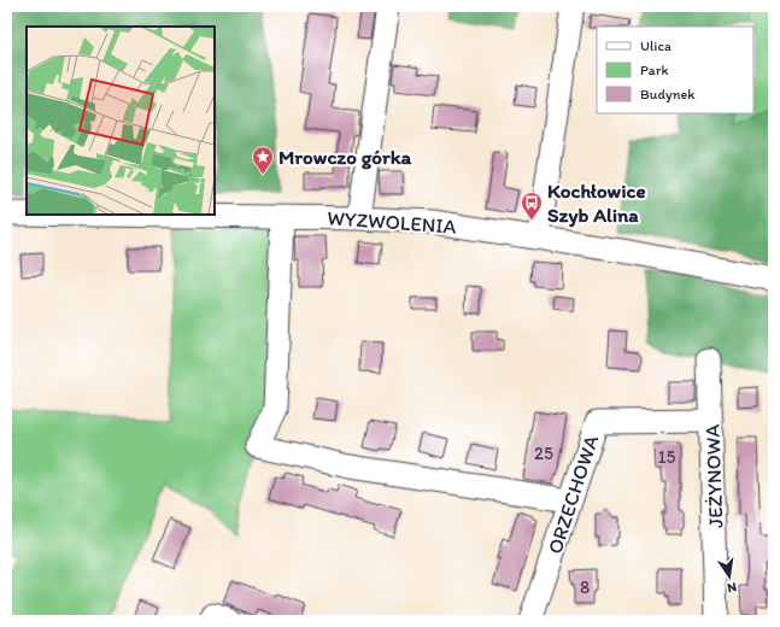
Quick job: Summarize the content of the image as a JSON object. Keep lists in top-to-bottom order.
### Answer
{
  "streets": {
    "street": ["WYZWOLENIA", "JEŻYNOWA", "ORZECHOWA"]
  },
  "crossings": [
    ["JEŻYNOWA", "ORZECHOWA"]
  ],
  "places": {
    "place": ["Mrowczo górka"],
    "bus stop": ["Kochłowice Szyb Alina"]
  },
  "house_numbers": ["25", "15", "8"],
  "legend": ["Ulica", "Park", "Budynek"],
  "north": "bottom"
}
